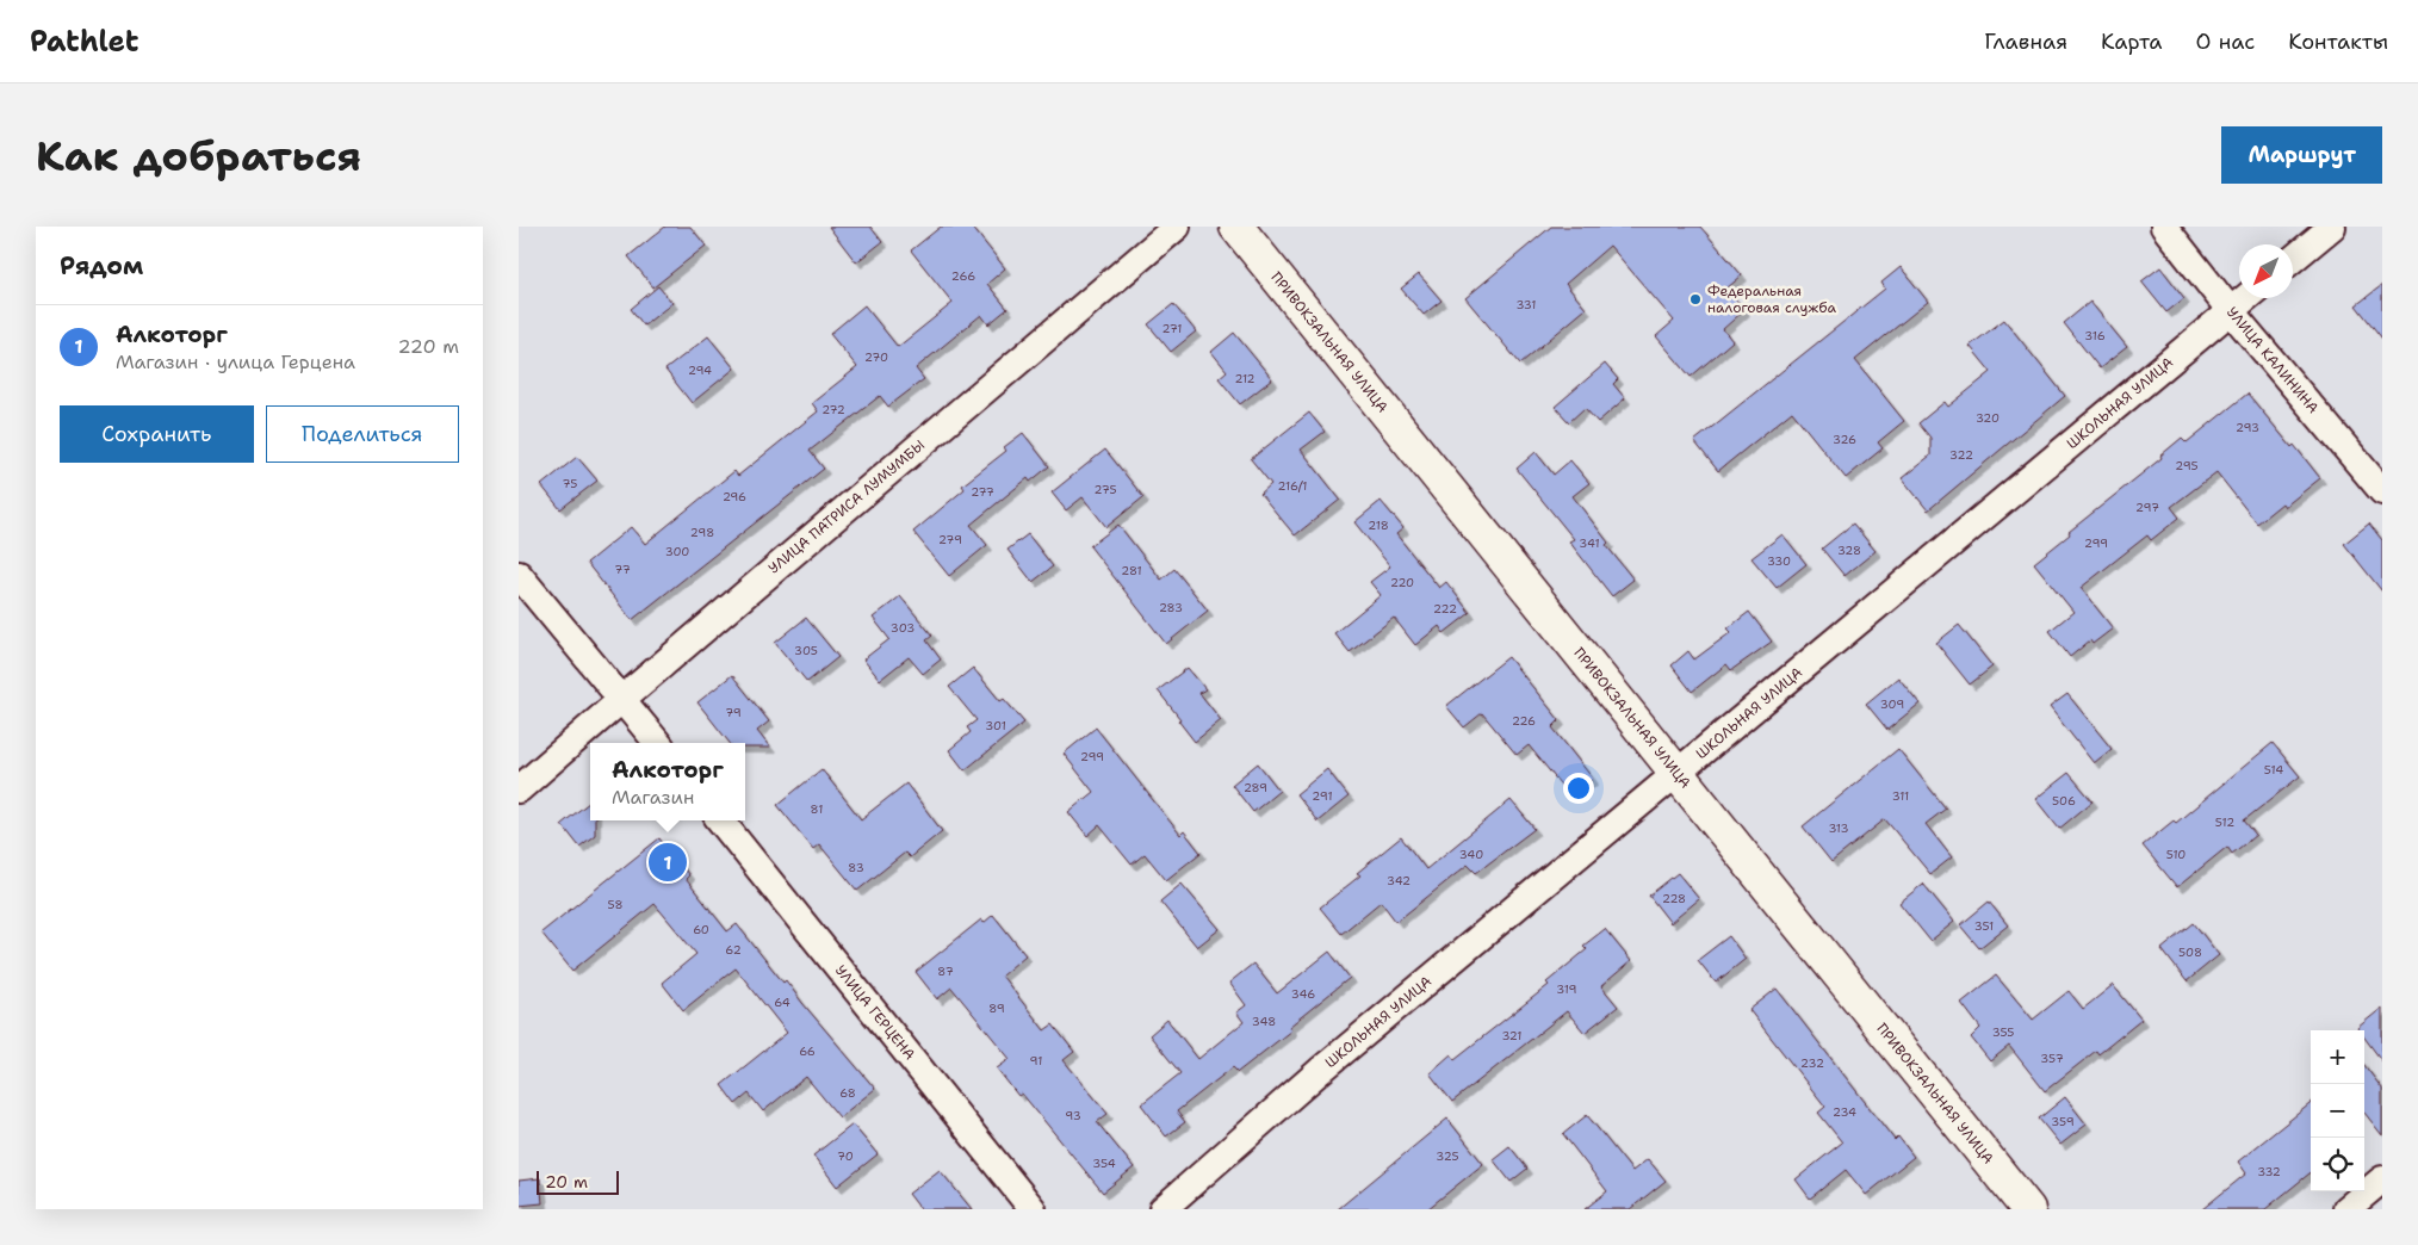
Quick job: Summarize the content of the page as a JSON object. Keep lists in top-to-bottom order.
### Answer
{
  "streets": {
    "street": [
      "ПРИВОКЗАЛЬНАЯ УЛИЦА",
      "УЛИЦА КАЛИНИНА",
      "ШКОЛЬНАЯ УЛИЦА",
      "УЛИЦА ПАТРИСА ЛУМУМБЫ",
      "УЛИЦА ГЕРЦЕНА"
    ]
  },
  "crossings": [
    ["ПРИВОКЗАЛЬНАЯ УЛИЦА", "ШКОЛЬНАЯ УЛИЦА"],
    ["УЛИЦА КАЛИНИНА", "ШКОЛЬНАЯ УЛИЦА"]
  ],
  "places": ["Федеральная налоговая служба"],
  "house_numbers": [
    "266",
    "331",
    "271",
    "316",
    "270",
    "294",
    "212",
    "272",
    "320",
    "293",
    "326",
    "322",
    "295",
    "75",
    "216/1",
    "275",
    "277",
    "296",
    "297",
    "218",
    "298",
    "279",
    "341",
    "299",
    "328",
    "300",
    "330",
    "77",
    "281",
    "220",
    "283",
    "222",
    "303",
    "305",
    "309",
    "79",
    "226",
    "301",
    "299",
    "514",
    "289",
    "291",
    "311",
    "506",
    "81",
    "512",
    "313",
    "340",
    "510",
    "83",
    "342",
    "228",
    "58",
    "351",
    "60",
    "62",
    "508",
    "87",
    "319",
    "346",
    "64",
    "89",
    "348",
    "355",
    "321",
    "66",
    "357",
    "91",
    "232",
    "68",
    "234",
    "93",
    "359",
    "70",
    "325",
    "354",
    "332"
  ],
  "scale_bar": "20 m",
  "north": "bottom left",
  "page": {
    "header": "Pathlet",
    "nav": [
      "Главная",
      "Карта",
      "О нас",
      "Контакты"
    ],
    "buttons": [
      "Маршрут",
      ["Сохранить", "Поделиться"]
    ],
    "title": "Как добраться",
    "heading": "Рядом",
    "list": [
      {
        "mark": "1",
        "name": "Алкоторг",
        "note": "Магазин · улица Герцена",
        "value": "220 m"
      }
    ],
    "popup": ["Алкоторг", "Магазин"],
    "pins": "1",
    "map_buttons": ["+", "−"],
    "scale": "20 m"
  }
}
